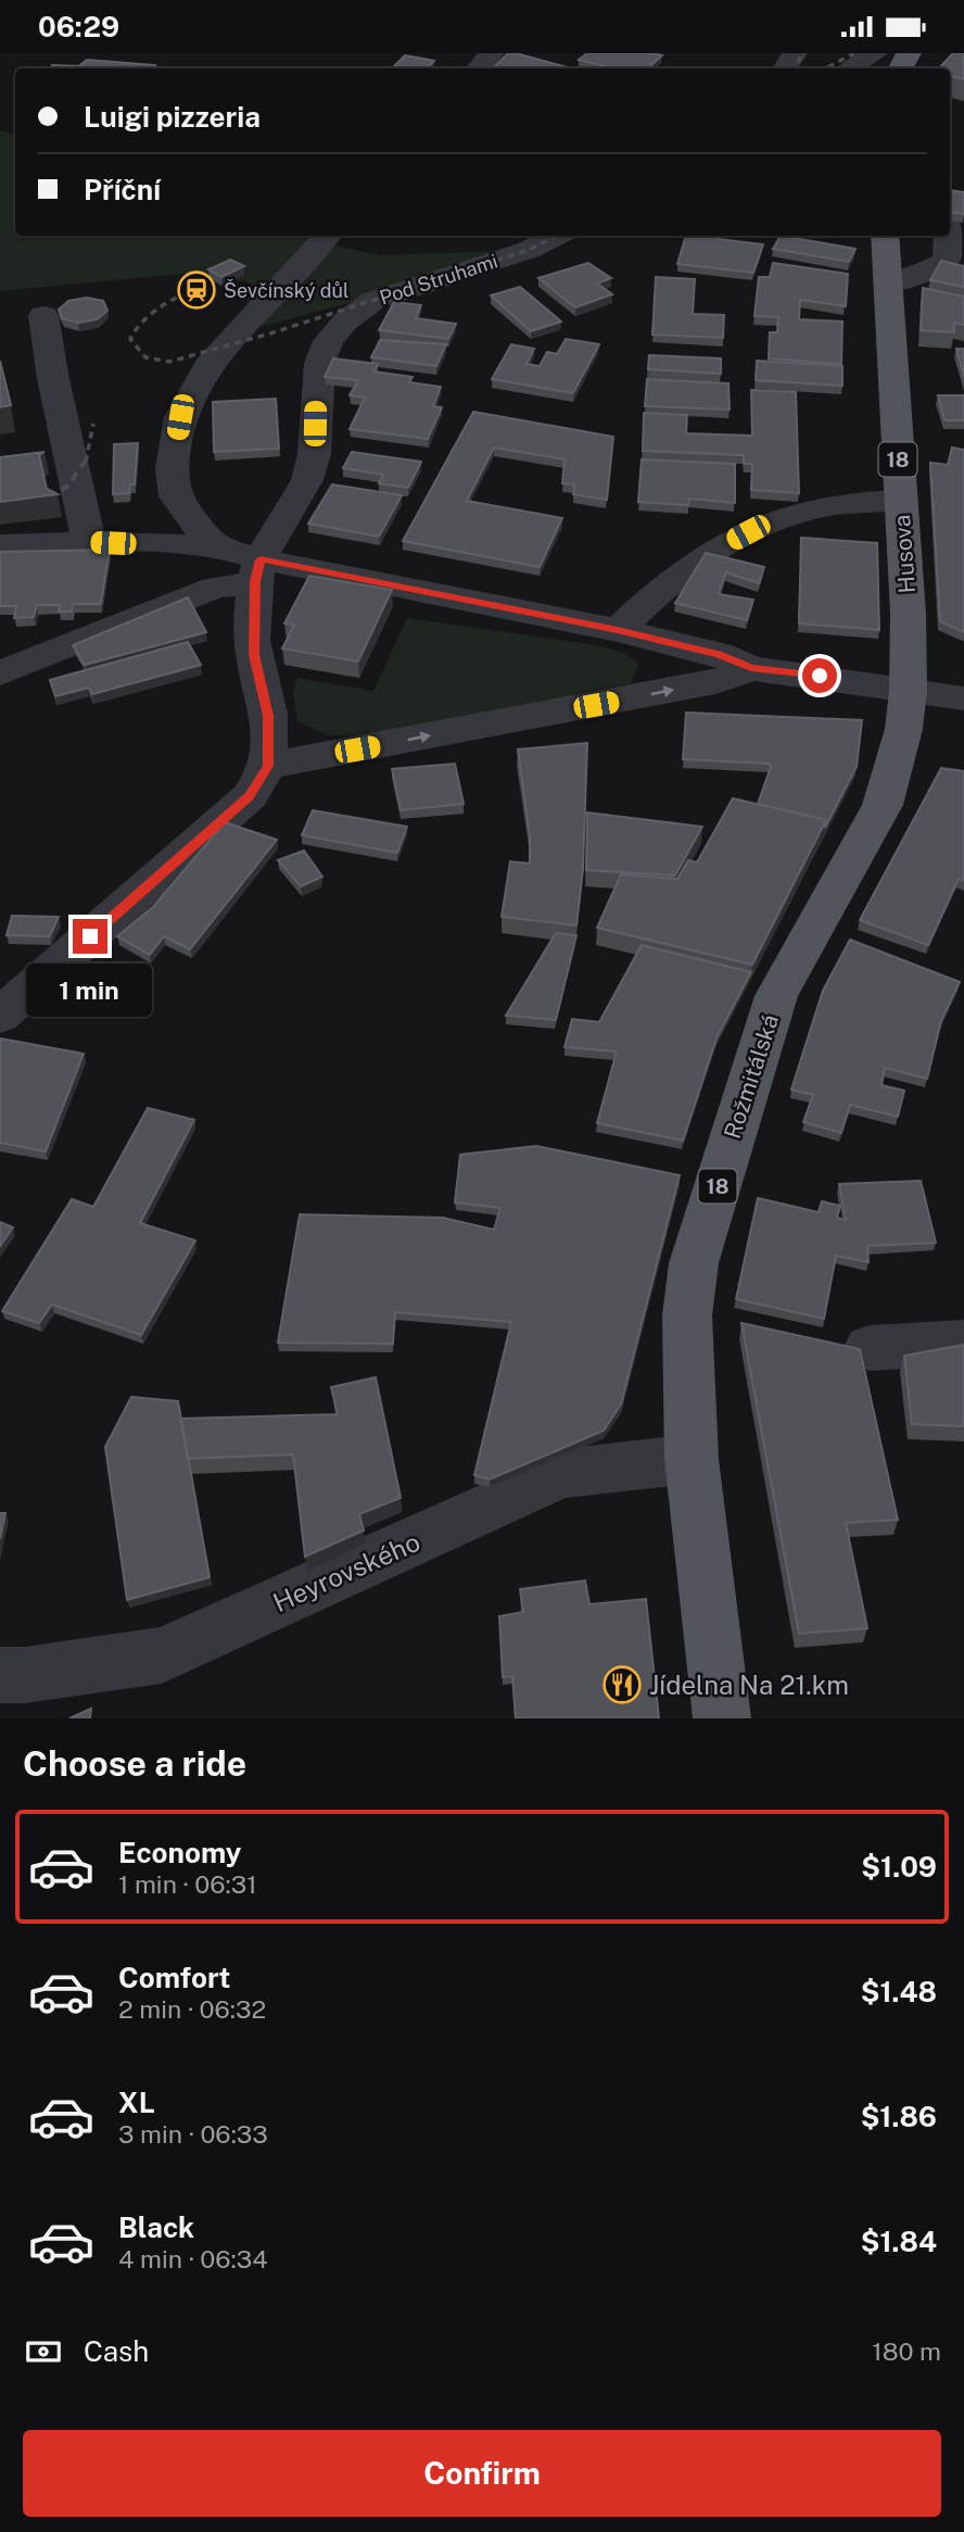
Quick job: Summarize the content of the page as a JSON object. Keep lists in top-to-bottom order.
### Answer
{
  "streets": {
    "main road": ["18", "Husova", "Rožmitálská"],
    "street": ["Pod Struhami", "Heyrovského"]
  },
  "crossings": [
    ["Husova", "Rožmitálská"],
    ["Rožmitálská", "Heyrovského"]
  ],
  "places": {
    "station": ["Ševčínský důl"],
    "restaurant": ["Jídelna Na 21.km"]
  },
  "page": {
    "status": "06:29",
    "banner": ["Luigi pizzeria", "Příční"],
    "bubble": "1 min",
    "heading": "Choose a ride",
    "list": [
      {
        "name": "Economy",
        "note": "1 min · 06:31",
        "value": "$1.09"
      },
      {
        "name": "Comfort",
        "note": "2 min · 06:32",
        "value": "$1.48"
      },
      {
        "name": "XL",
        "note": "3 min · 06:33",
        "value": "$1.86"
      },
      {
        "name": "Black",
        "note": "4 min · 06:34",
        "value": "$1.84"
      }
    ],
    "pay": ["Cash", "180 m"],
    "buttons": "Confirm"
  }
}
